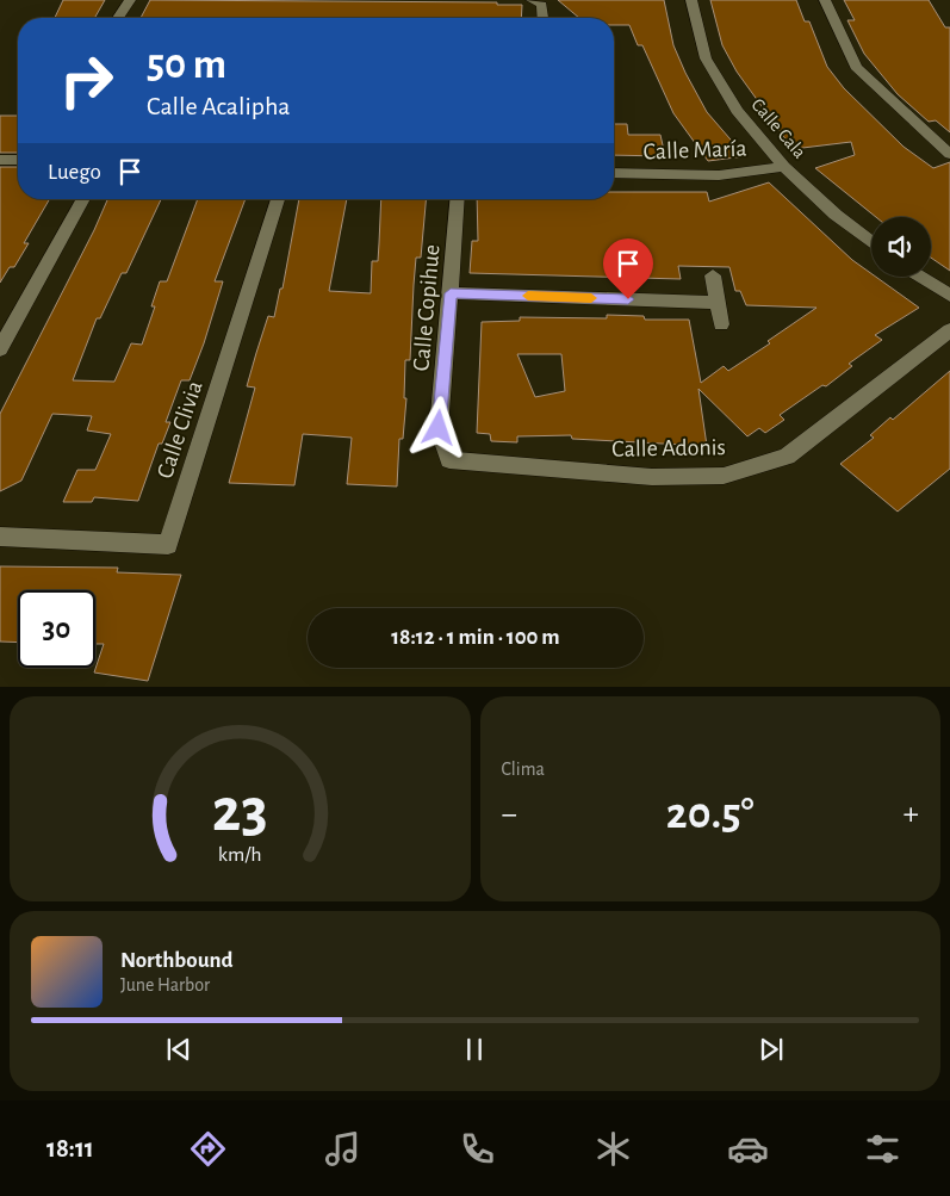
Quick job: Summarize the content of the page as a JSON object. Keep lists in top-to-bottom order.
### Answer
{
  "streets": {
    "street": [
      "Calle Cala",
      "Calle María",
      "Calle Copihue",
      "Calle Clivia",
      "Calle Adonis"
    ]
  },
  "crossings": [
    ["Calle Cala", "Calle María"],
    ["Calle Copihue", "Calle Adonis"]
  ],
  "page": {
    "turn": ["50 m", "Calle Acalipha"],
    "then": "Luego",
    "limit": "30",
    "trip": "18:12 · 1 min · 100 m",
    "tile": "Clima",
    "heat": ["−", "20.5°", "+"],
    "song": ["Northbound", "June Harbor"],
    "tabs": "18:11",
    "gauge": ["23", "km/h"]
  }
}
